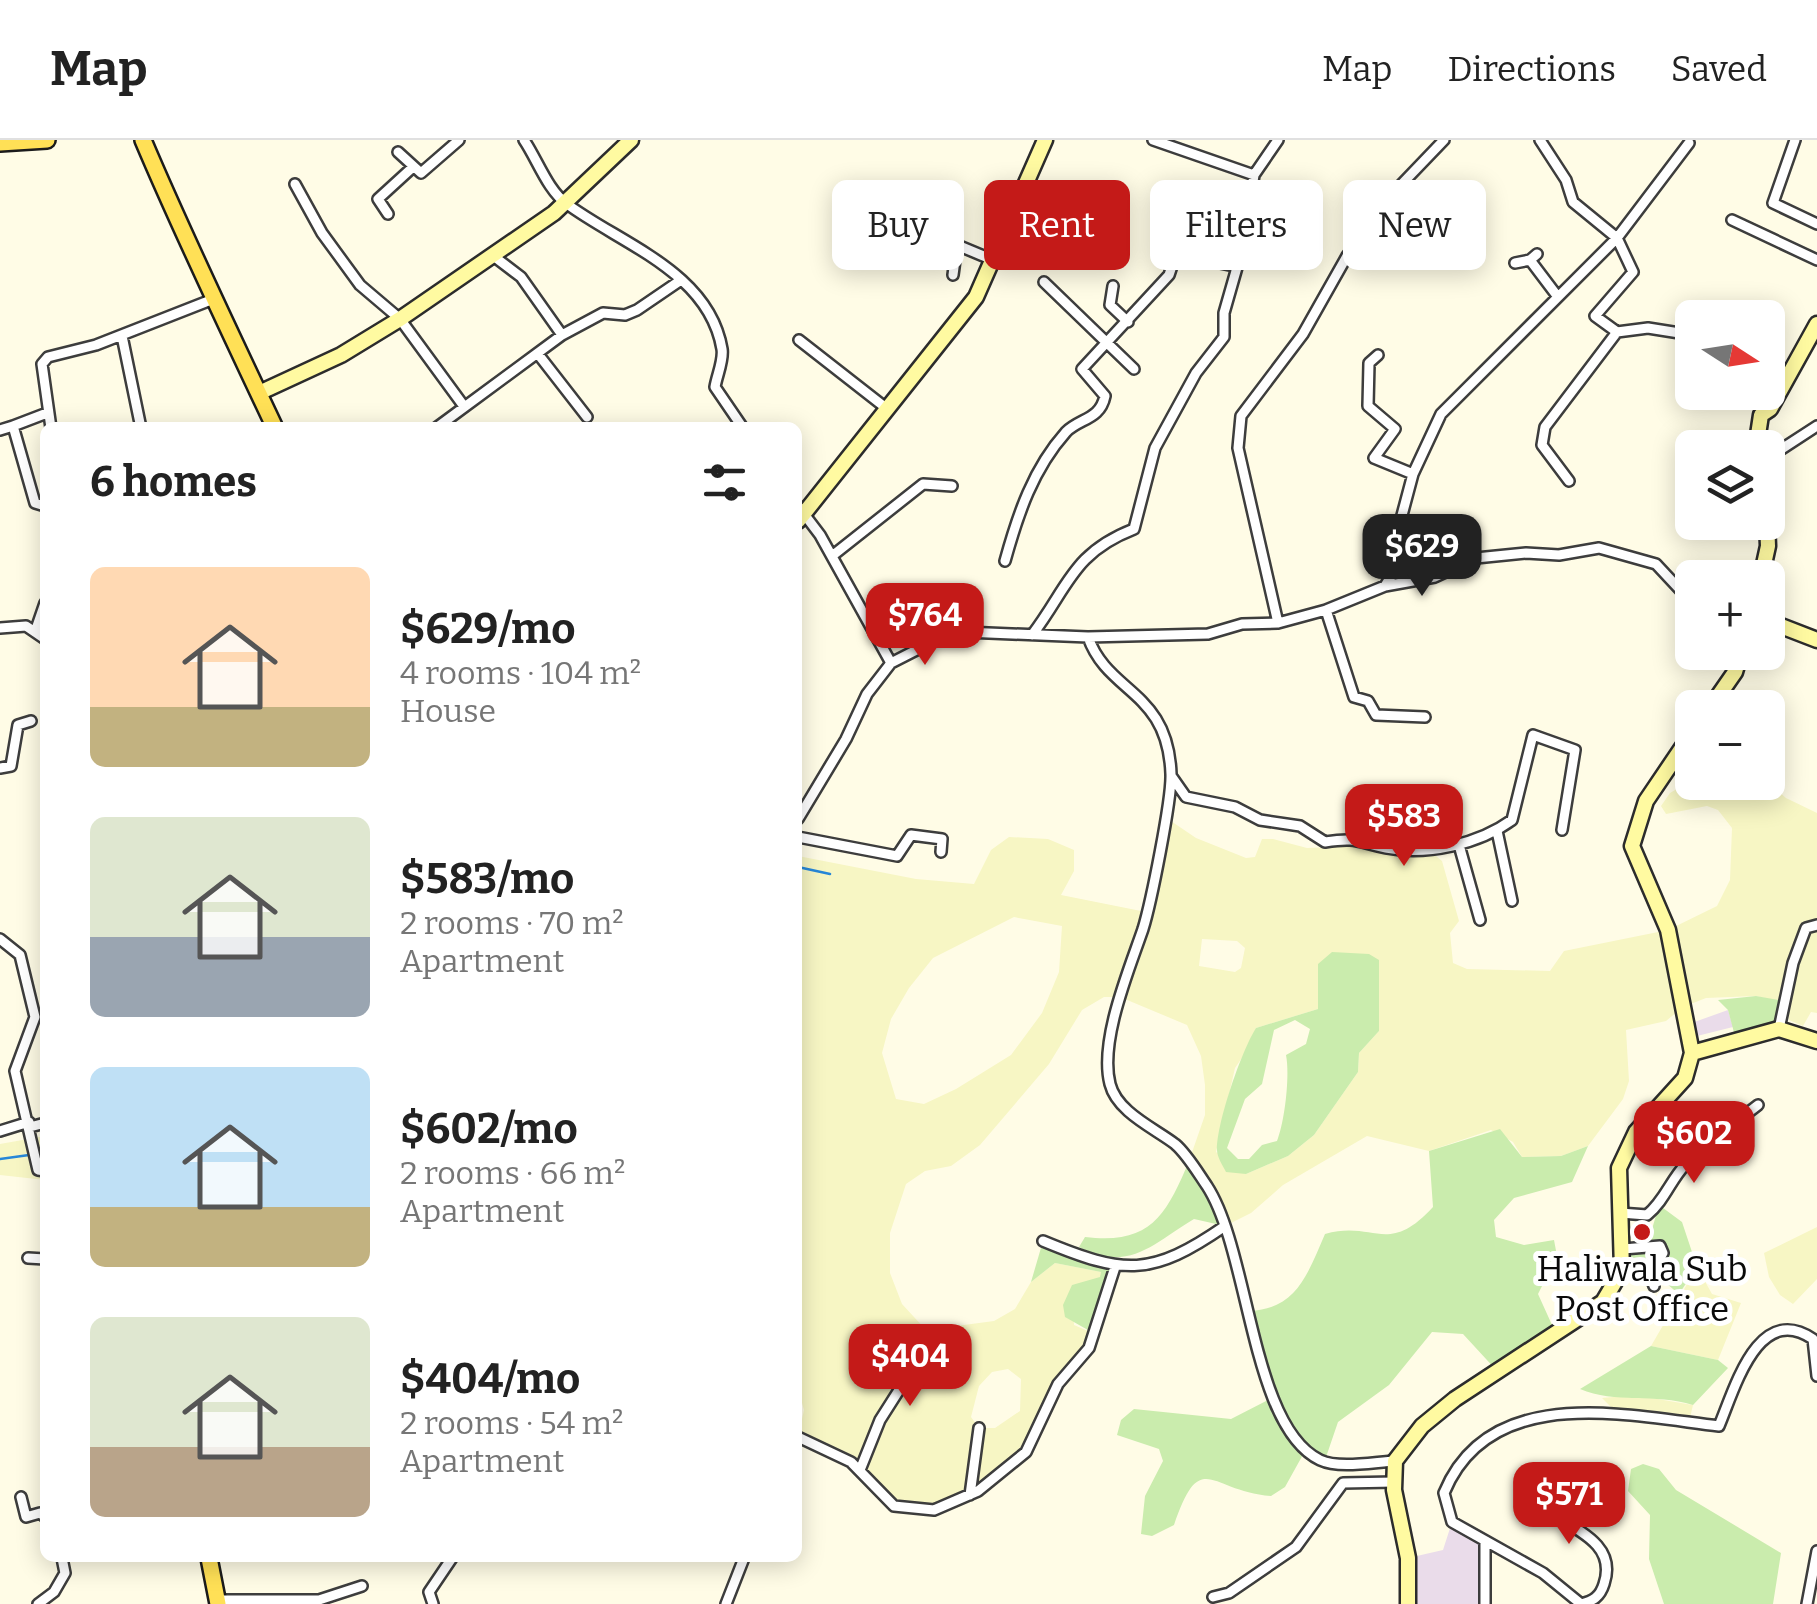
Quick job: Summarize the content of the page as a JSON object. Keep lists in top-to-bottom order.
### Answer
{
  "places": ["Haliwala Sub Post Office"],
  "north": "right",
  "page": {
    "header": "Map",
    "nav": ["Map", "Directions", "Saved"],
    "chip": [
      "Buy",
      "Rent",
      "Filters",
      "New"
    ],
    "map_buttons": ["+", "−"],
    "heading": "6 homes",
    "price": [
      "$629",
      "$764",
      "$583",
      "$602",
      "$404",
      "$571"
    ],
    "list": [
      {
        "name": "$629/mo",
        "note": "4 rooms · 104 m² · House"
      },
      {
        "name": "$583/mo",
        "note": "2 rooms · 70 m² · Apartment"
      },
      {
        "name": "$602/mo",
        "note": "2 rooms · 66 m² · Apartment"
      },
      {
        "name": "$404/mo",
        "note": "2 rooms · 54 m² · Apartment"
      }
    ]
  }
}
